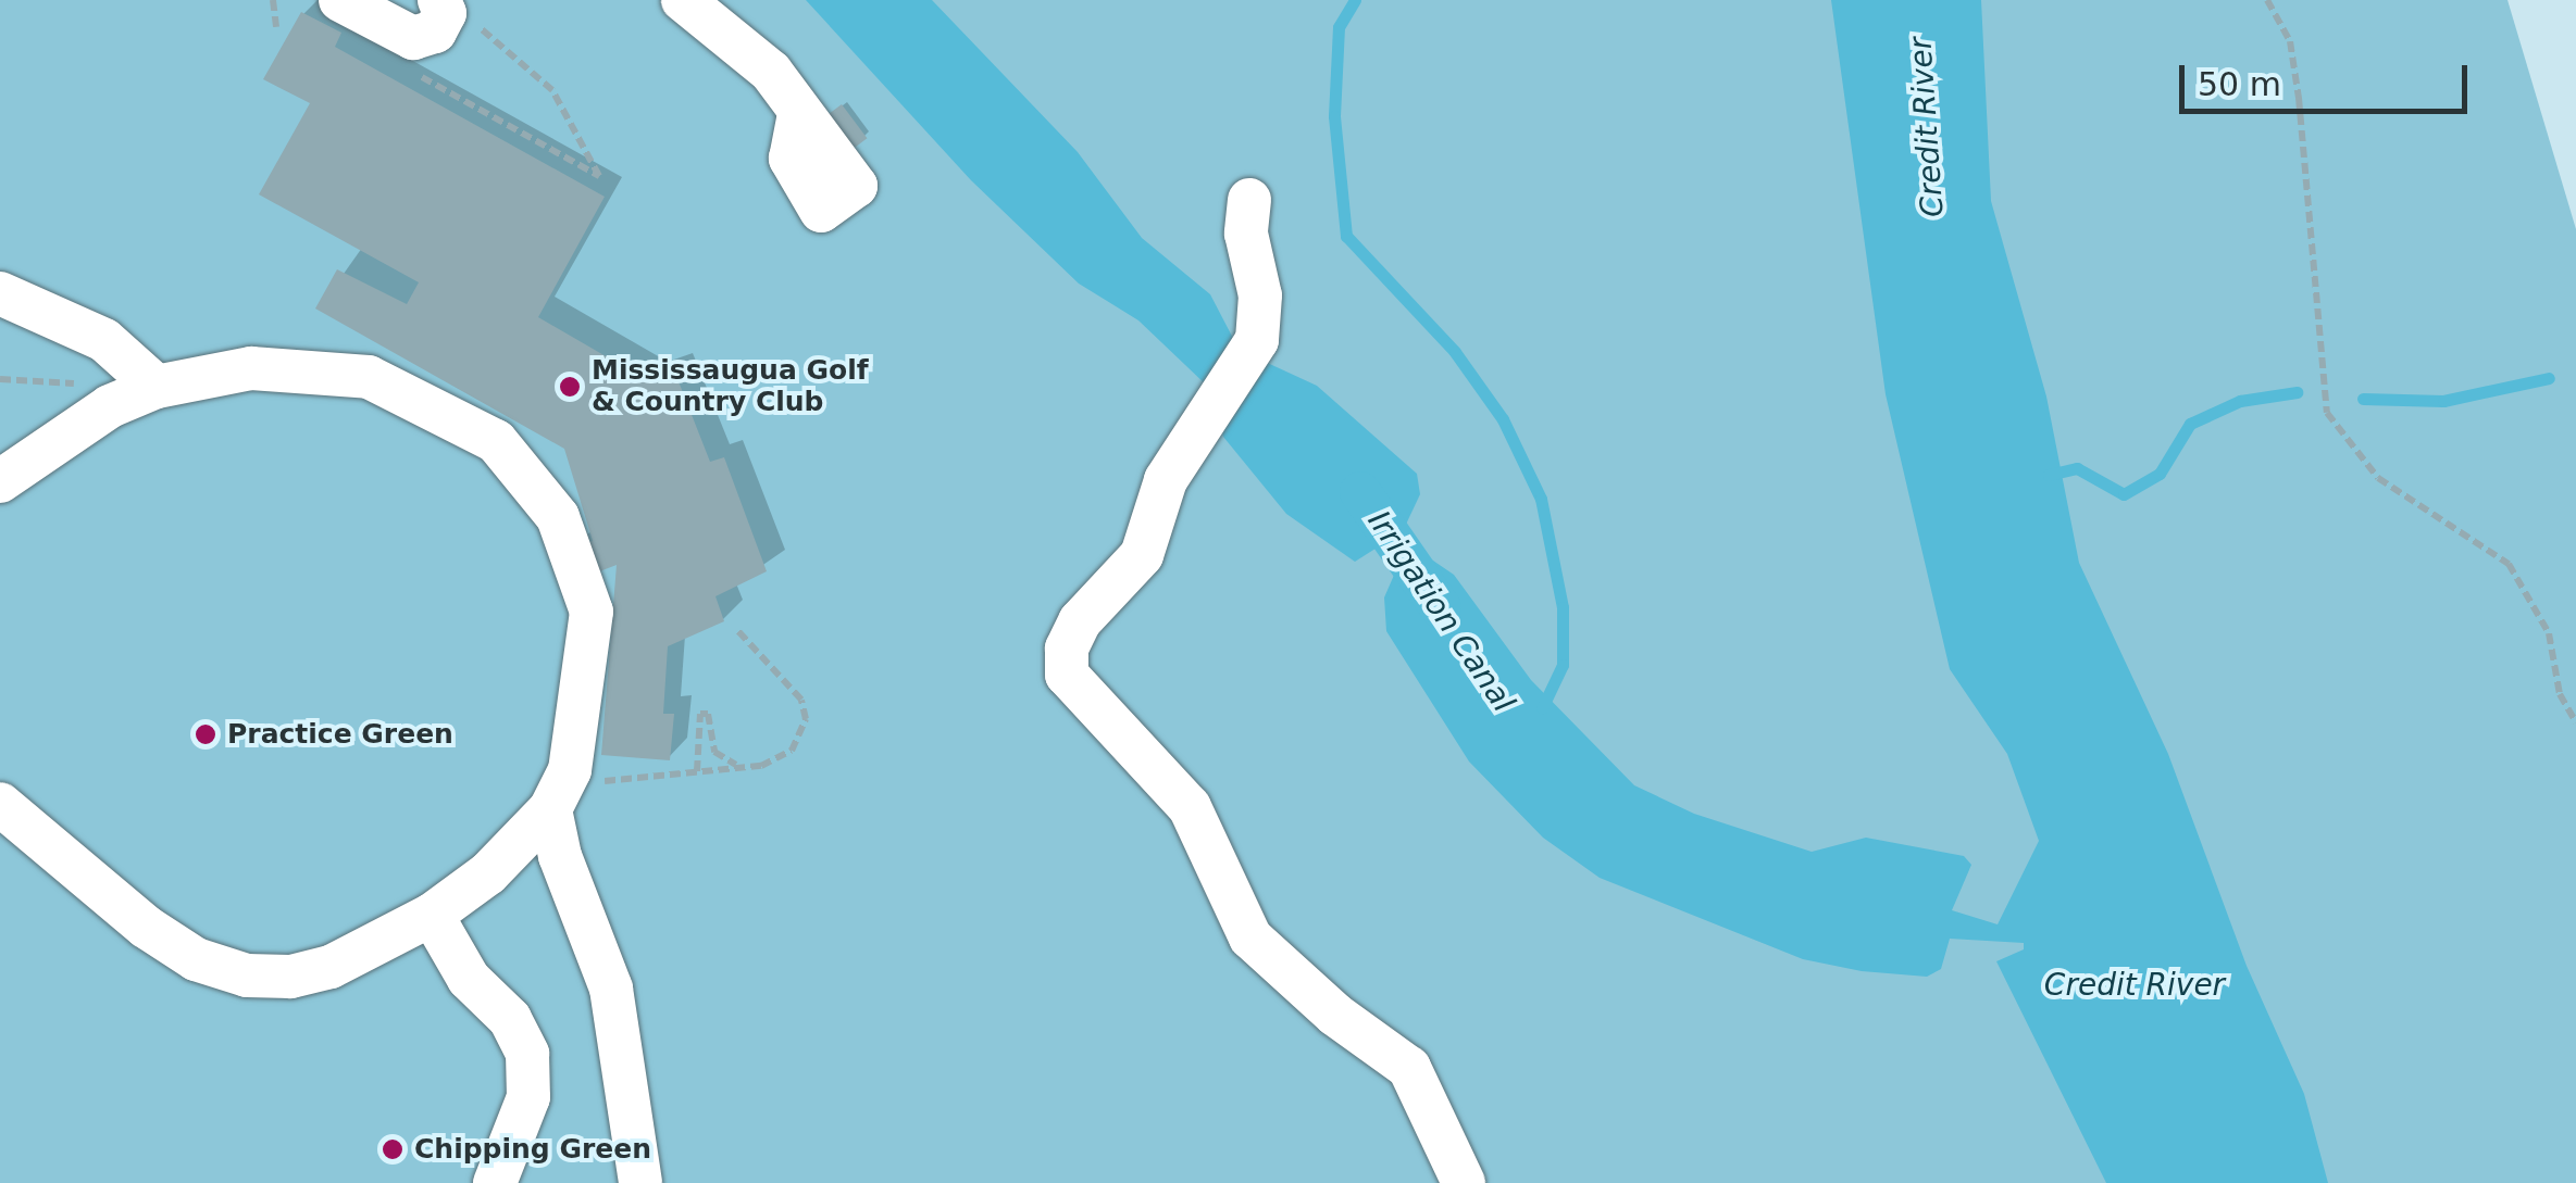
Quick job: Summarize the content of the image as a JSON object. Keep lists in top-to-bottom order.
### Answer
{
  "water": ["Credit River", "Irrigation Canal"],
  "places": ["Mississaugua Golf & Country Club", "Practice Green", "Chipping Green"],
  "scale_bar": "50 m"
}
